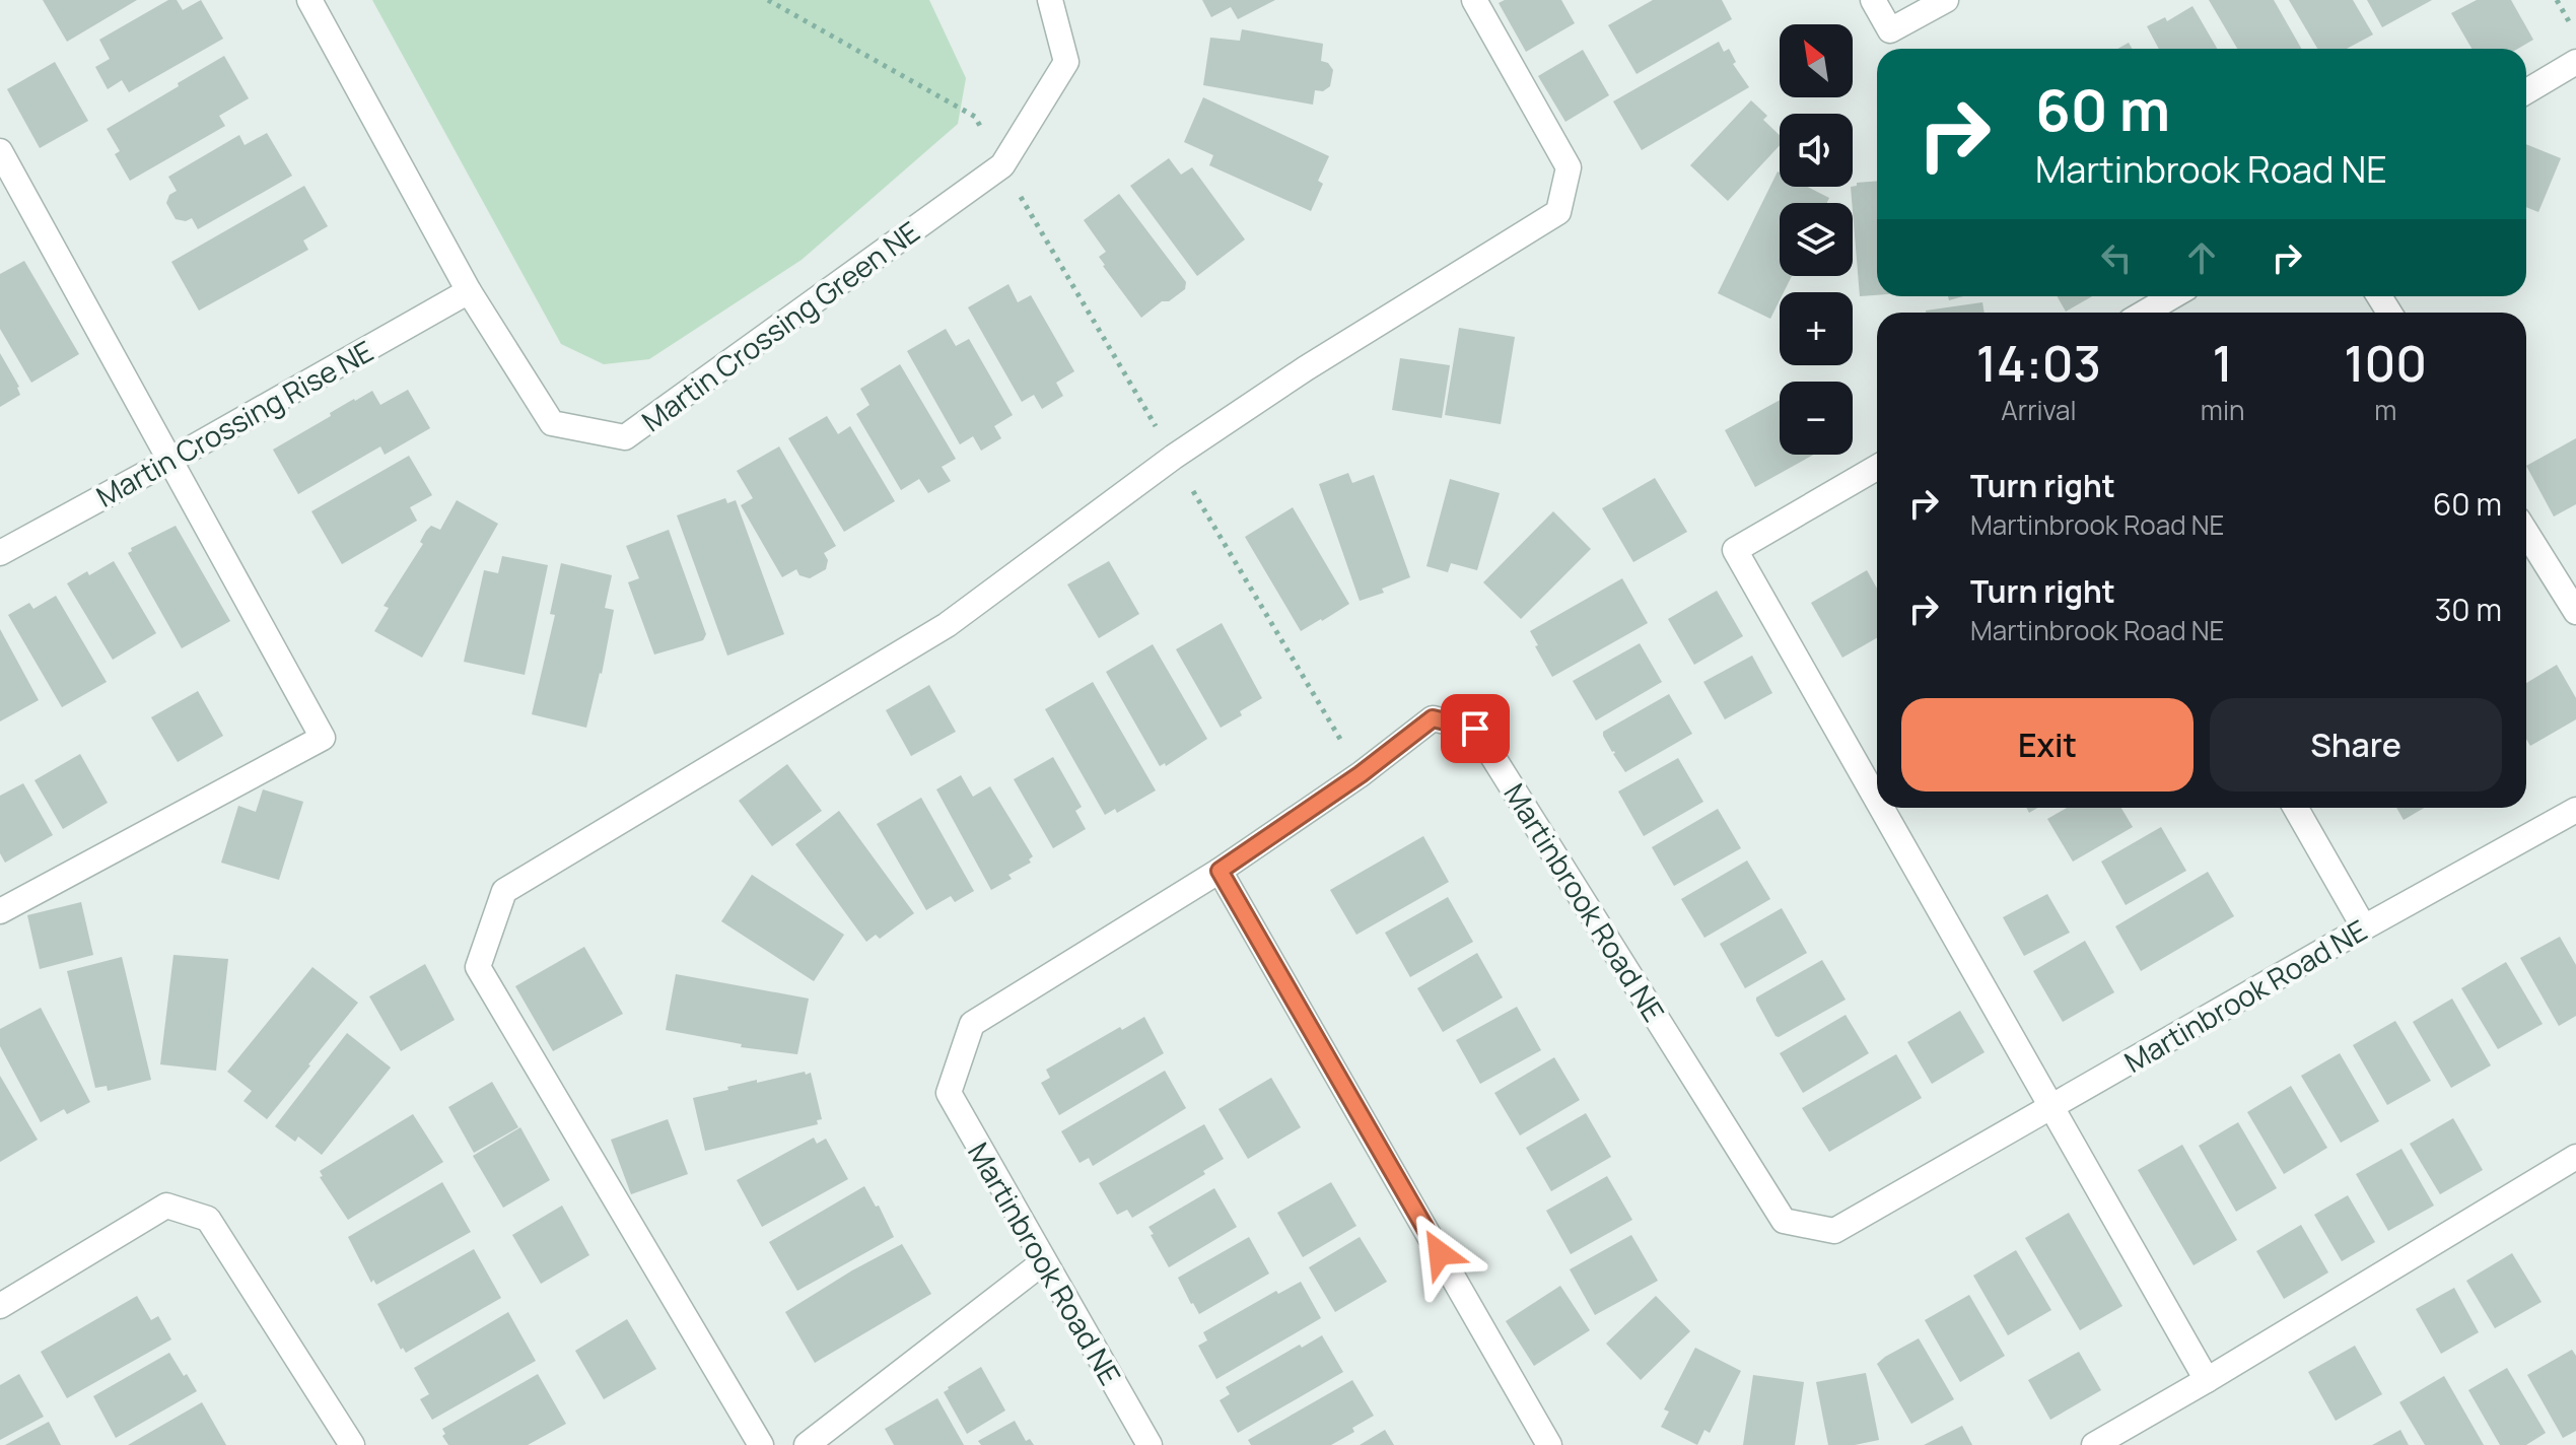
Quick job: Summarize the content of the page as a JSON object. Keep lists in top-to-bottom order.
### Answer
{
  "streets": {
    "street": ["Martin Crossing Green NE", "Martin Crossing Rise NE", "Martinbrook Road NE"]
  },
  "crossings": [
    ["Martin Crossing Green NE", "Martin Crossing Rise NE"]
  ],
  "north": "top left",
  "page": {
    "map_buttons": ["+", "−"],
    "turn": ["60 m", "Martinbrook Road NE"],
    "eta": [
      "14:03",
      "Arrival",
      "1",
      "min",
      "100",
      "m"
    ],
    "list": [
      {
        "name": "Turn right",
        "note": "Martinbrook Road NE",
        "value": "60 m"
      },
      {
        "name": "Turn right",
        "note": "Martinbrook Road NE",
        "value": "30 m"
      }
    ],
    "buttons": ["Exit", "Share"]
  }
}
